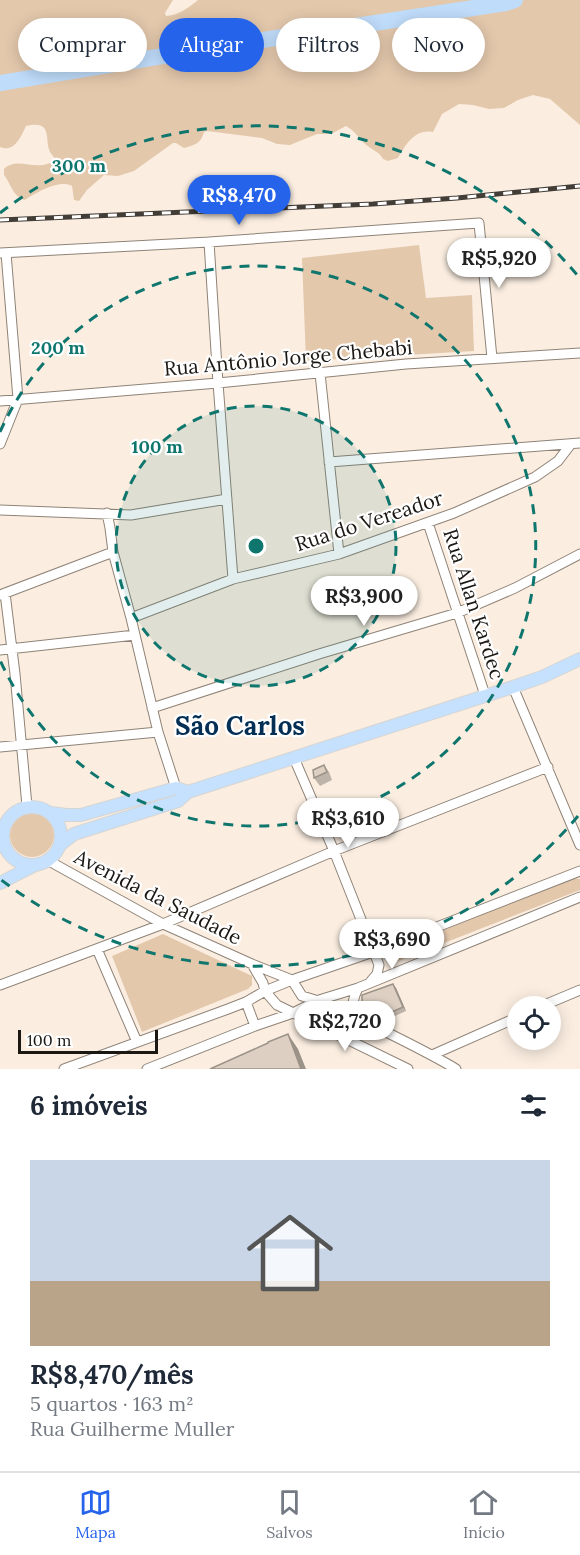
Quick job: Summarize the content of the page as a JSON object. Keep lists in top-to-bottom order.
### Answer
{
  "streets": {
    "street": [
      "Rua Antônio Jorge Chebabi",
      "Rua do Vereador",
      "Rua Allan Kardec",
      "Avenida da Saudade"
    ]
  },
  "crossings": [
    ["Rua do Vereador", "Rua Allan Kardec"]
  ],
  "districts": ["São Carlos"],
  "scale_bar": "100 m",
  "page": {
    "chip": [
      "Comprar",
      "Alugar",
      "Filtros",
      "Novo"
    ],
    "price": [
      "R$8,470",
      "R$5,920",
      "R$3,900",
      "R$3,610",
      "R$3,690",
      "R$2,720"
    ],
    "scale": "100 m",
    "heading": "6 imóveis",
    "list": [
      {
        "name": "R$8,470/mês",
        "note": "5 quartos · 163 m² · Rua Guilherme Muller"
      }
    ],
    "tabs": ["Mapa", "Salvos", "Início"]
  },
  "rings": ["300 m", "200 m", "100 m"]
}
